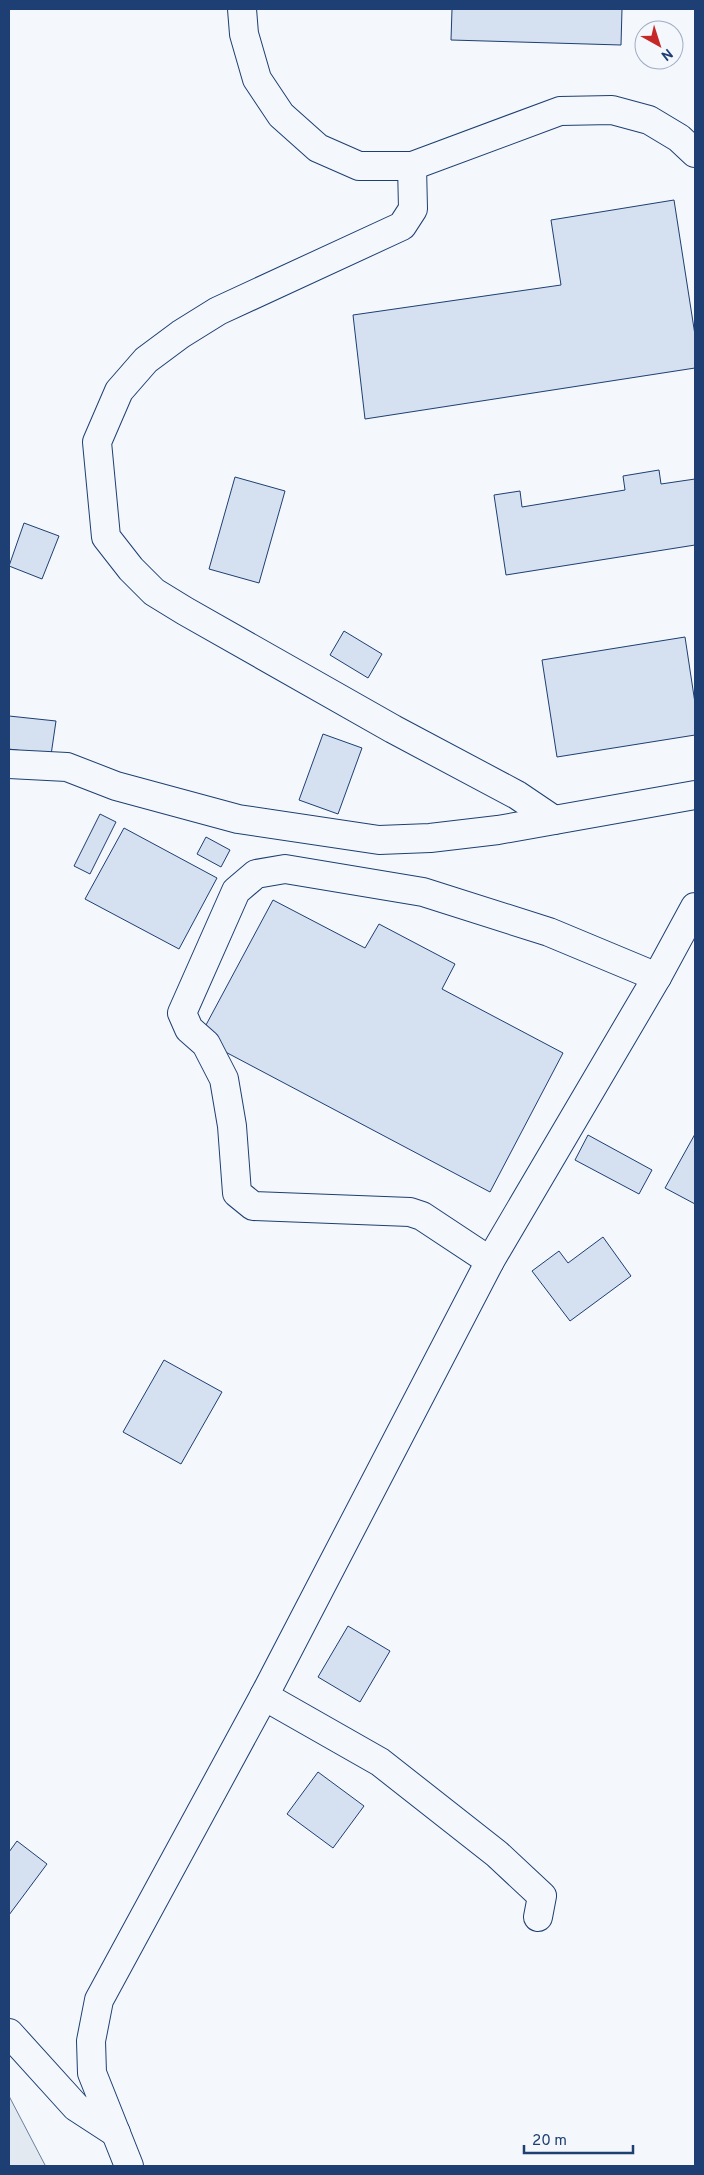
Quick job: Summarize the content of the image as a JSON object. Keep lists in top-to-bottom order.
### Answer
{
  "scale_bar": "20 m",
  "north": "bottom right"
}
